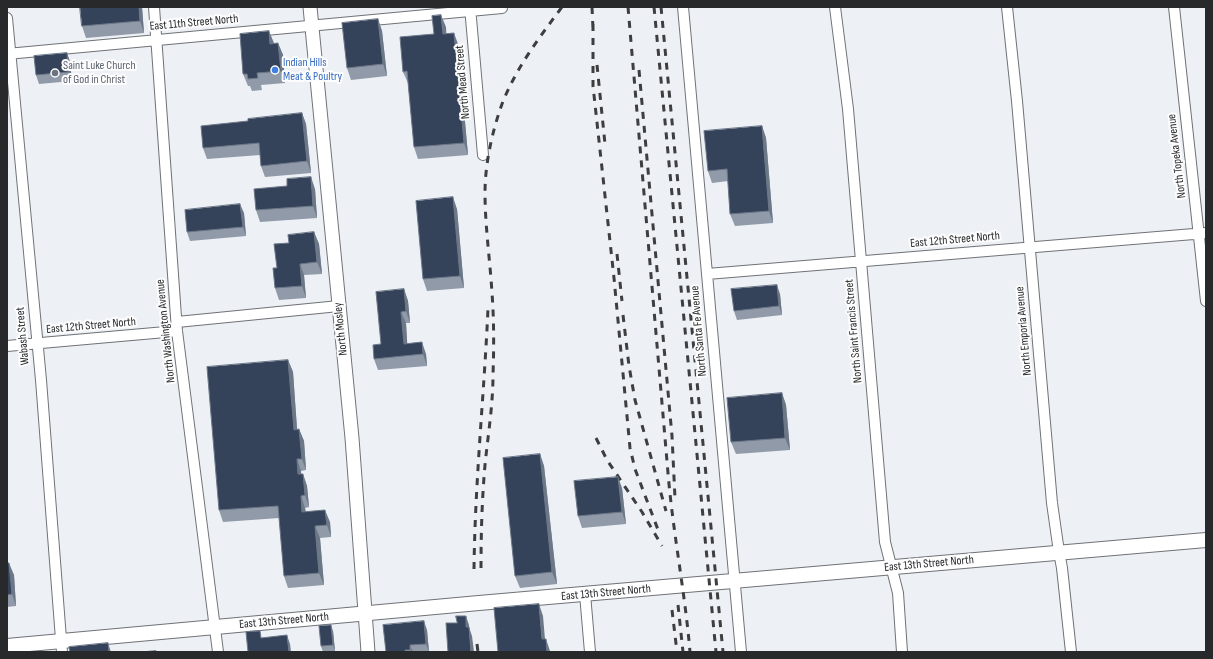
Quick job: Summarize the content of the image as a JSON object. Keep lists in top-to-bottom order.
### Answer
{
  "streets": {
    "main road": ["East 13th Street North"],
    "street": [
      "East 11th Street North",
      "North Mead Street",
      "North Topeka Avenue",
      "East 12th Street North",
      "North Mosley",
      "North Washington Avenue",
      "North Santa Fe Avenue",
      "North Saint Francis Street",
      "North Emporia Avenue",
      "Wabash Street"
    ]
  },
  "crossings": [
    ["East 11th Street North", "North Mead Street"],
    ["East 11th Street North", "North Mosley"],
    ["East 11th Street North", "North Washington Avenue"],
    ["East 11th Street North", "Wabash Street"],
    ["North Topeka Avenue", "East 12th Street North"],
    ["East 12th Street North", "North Mosley"],
    ["East 12th Street North", "North Washington Avenue"],
    ["East 12th Street North", "North Santa Fe Avenue"],
    ["East 12th Street North", "North Saint Francis Street"],
    ["East 12th Street North", "North Emporia Avenue"],
    ["East 12th Street North", "Wabash Street"],
    ["North Mosley", "East 13th Street North"],
    ["North Washington Avenue", "East 13th Street North"],
    ["North Santa Fe Avenue", "East 13th Street North"],
    ["North Saint Francis Street", "East 13th Street North"],
    ["North Emporia Avenue", "East 13th Street North"],
    ["Wabash Street", "East 13th Street North"]
  ],
  "places": ["Indian Hills Meat & Poultry", "Saint Luke Church of God in Christ"]
}
